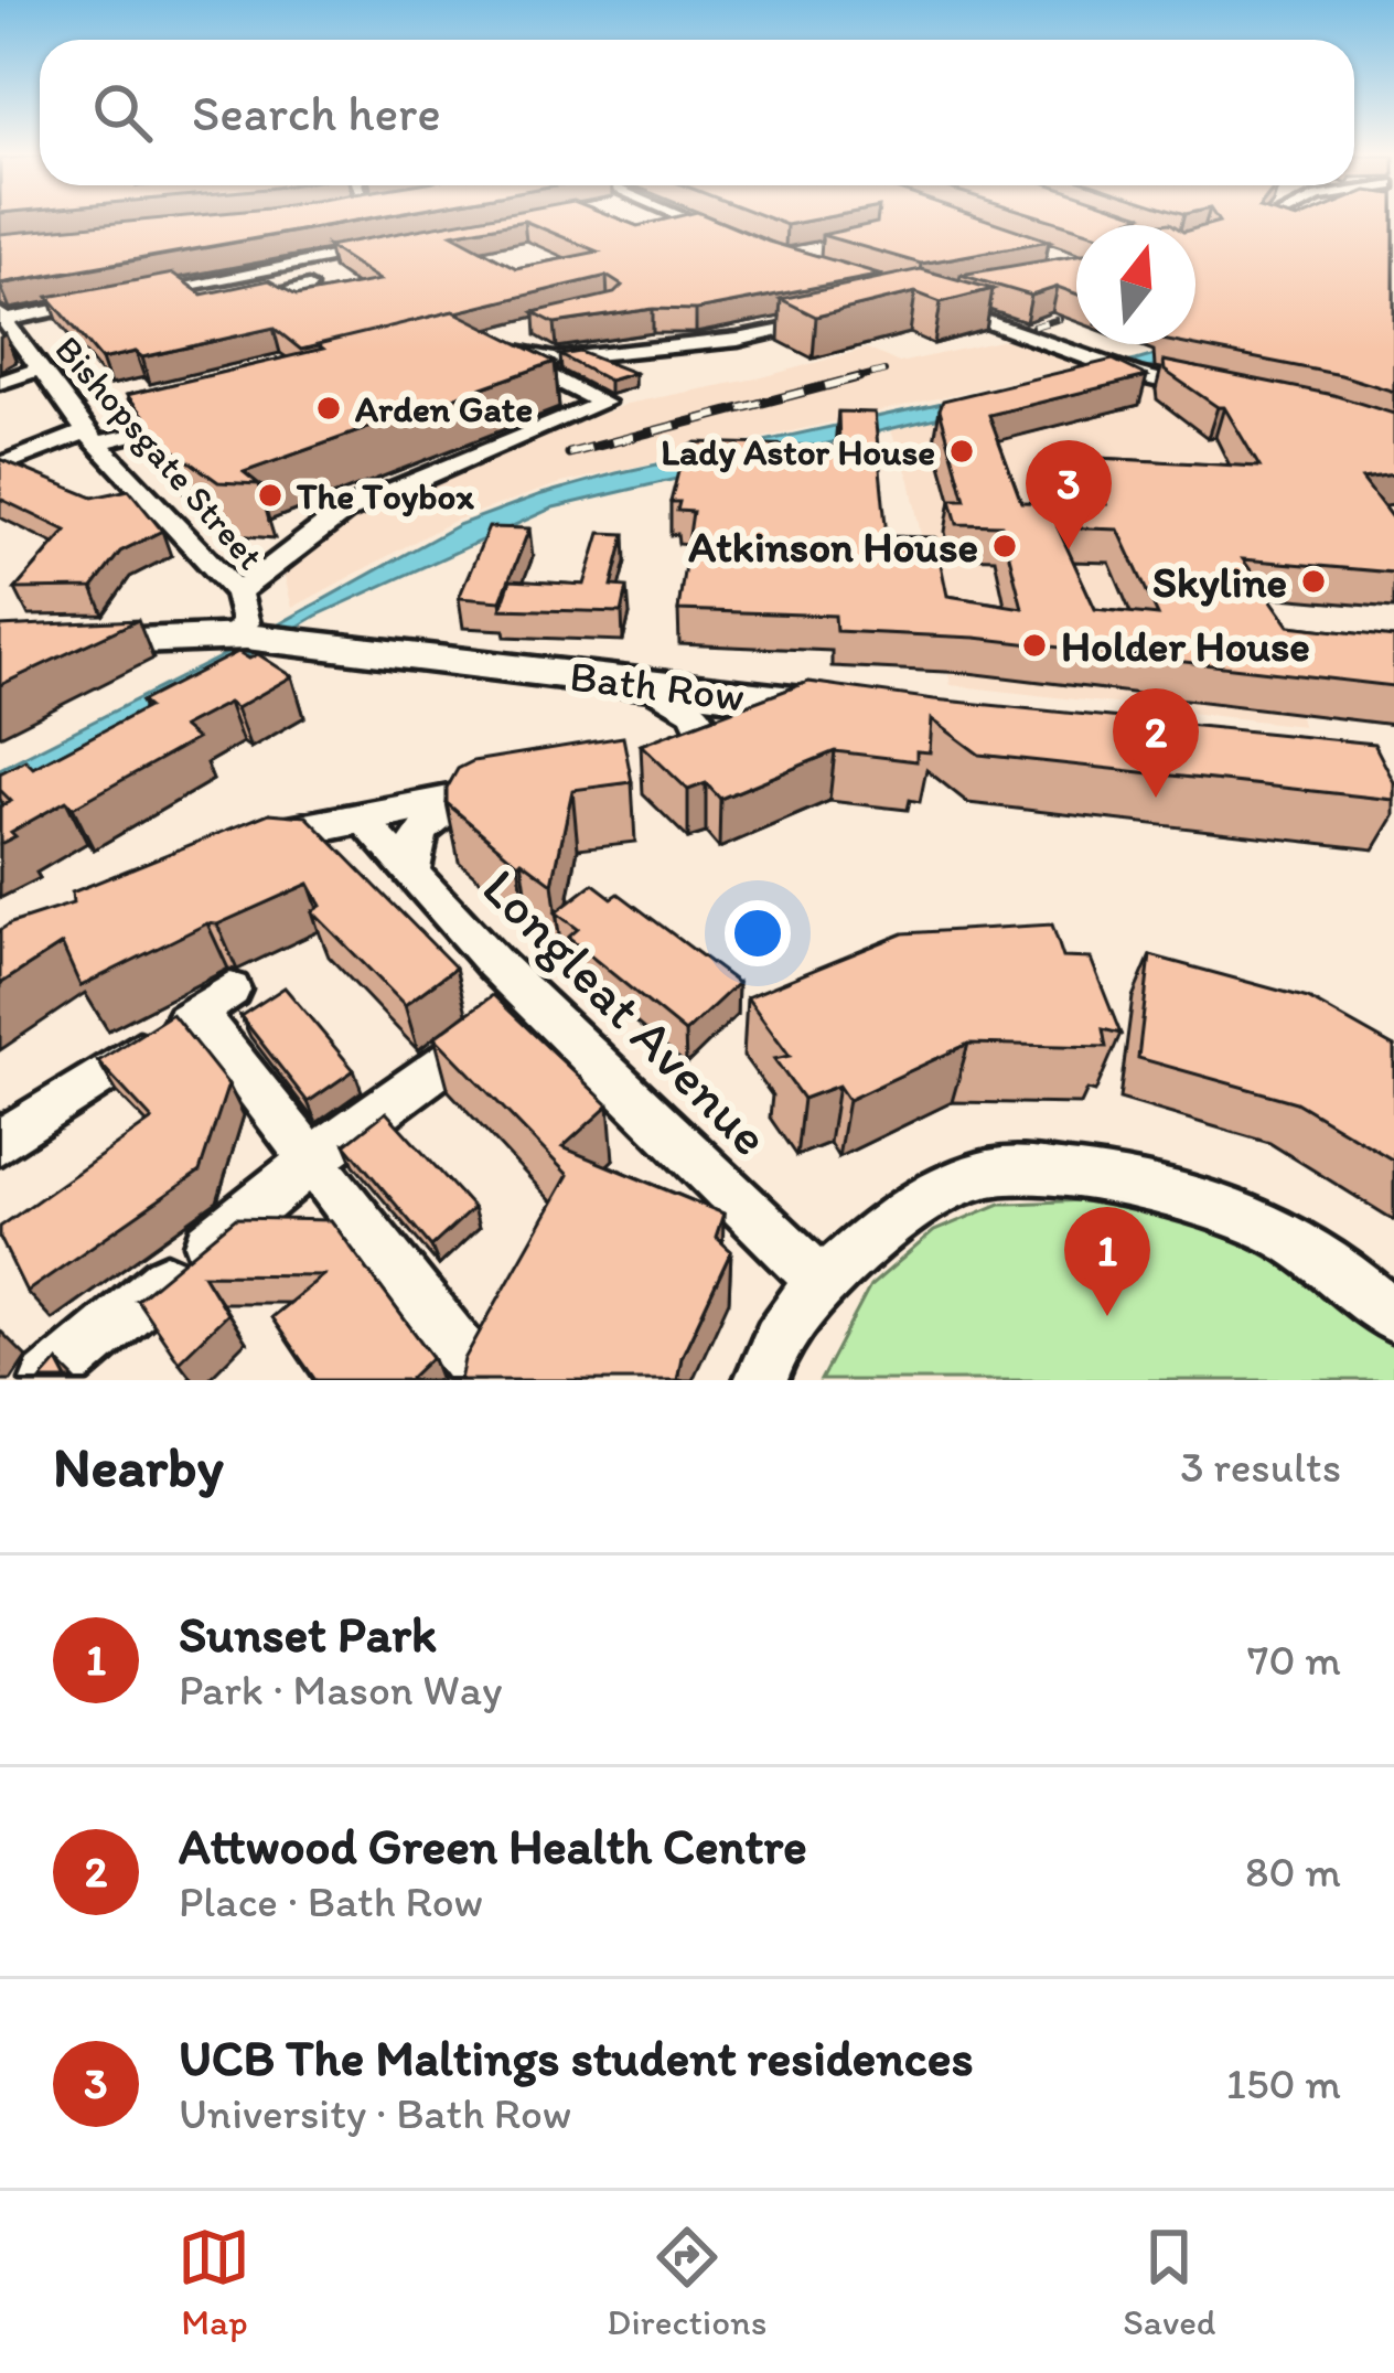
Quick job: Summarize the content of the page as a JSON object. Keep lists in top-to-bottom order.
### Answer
{
  "streets": {
    "main road": ["Bath Row"],
    "street": ["Bishopsgate Street", "Longleat Avenue"]
  },
  "crossings": [
    ["Bishopsgate Street", "Bath Row"]
  ],
  "places": [
    "Arden Gate",
    "Lady Astor House",
    "The Toybox",
    "Atkinson House",
    "Skyline",
    "Holder House"
  ],
  "north": "top",
  "page": {
    "search": "Search here",
    "pins": ["3", "2", "1"],
    "heading": ["Nearby", "3 results"],
    "list": [
      {
        "mark": "1",
        "name": "Sunset Park",
        "note": "Park · Mason Way",
        "value": "70 m"
      },
      {
        "mark": "2",
        "name": "Attwood Green Health Centre",
        "note": "Place · Bath Row",
        "value": "80 m"
      },
      {
        "mark": "3",
        "name": "UCB The Maltings student residences",
        "note": "University · Bath Row",
        "value": "150 m"
      }
    ],
    "nav": ["Map", "Directions", "Saved"]
  }
}
